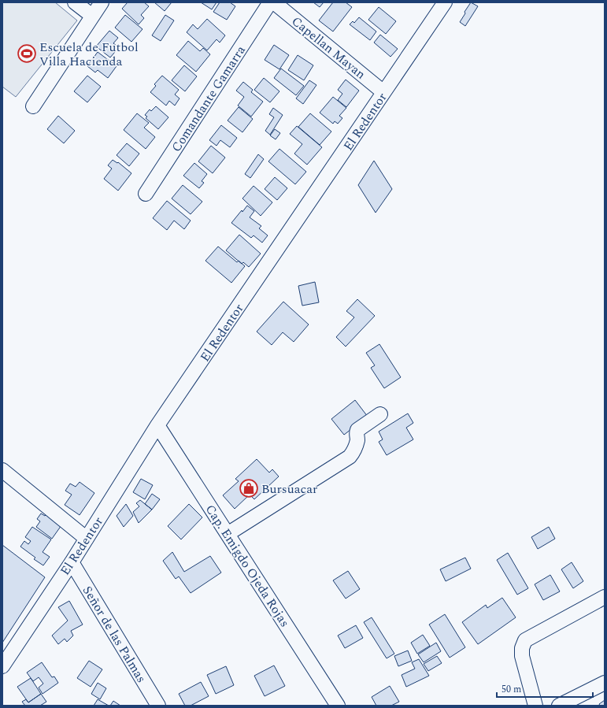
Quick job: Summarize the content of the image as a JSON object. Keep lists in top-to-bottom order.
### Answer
{
  "streets": {
    "street": [
      "Capellan Mayan",
      "Comandante Gamarra",
      "El Redentor",
      "Cap. Emigdo Ojeda Rojas",
      "Señor de las Palmas"
    ]
  },
  "crossings": [
    ["Capellan Mayan", "El Redentor"],
    ["El Redentor", "Cap. Emigdo Ojeda Rojas"],
    ["El Redentor", "Señor de las Palmas"]
  ],
  "places": {
    "sports": ["Escuela de Futbol Villa Hacienda"],
    "shop": ["Bursuacar"]
  },
  "scale_bar": "50 m"
}
